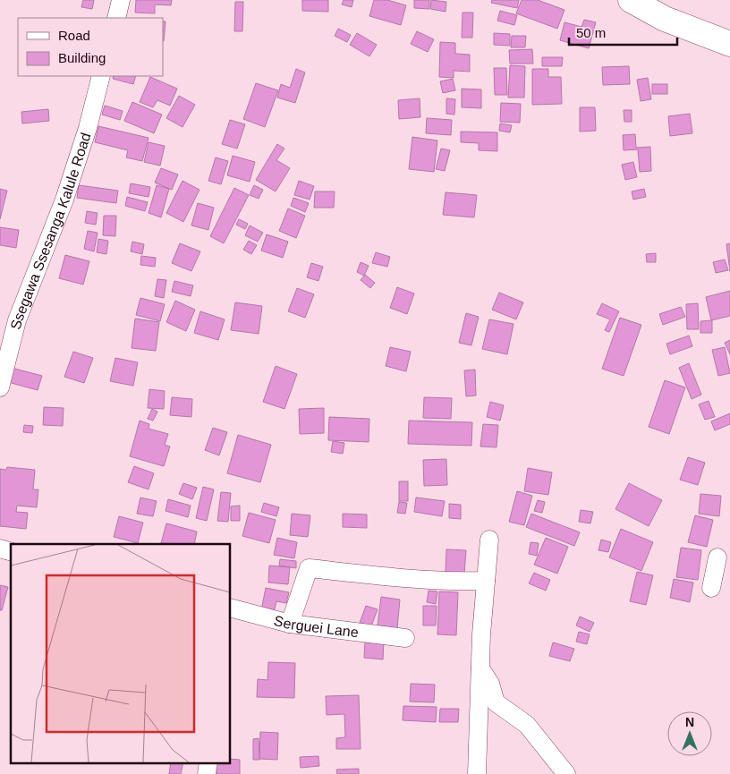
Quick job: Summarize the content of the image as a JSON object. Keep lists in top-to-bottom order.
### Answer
{
  "streets": {
    "street": ["Ssegawa Ssesanga Kalule Road", "Serguei Lane"]
  },
  "legend": ["Road", "Building"],
  "scale_bar": "50 m",
  "north": "top"
}
